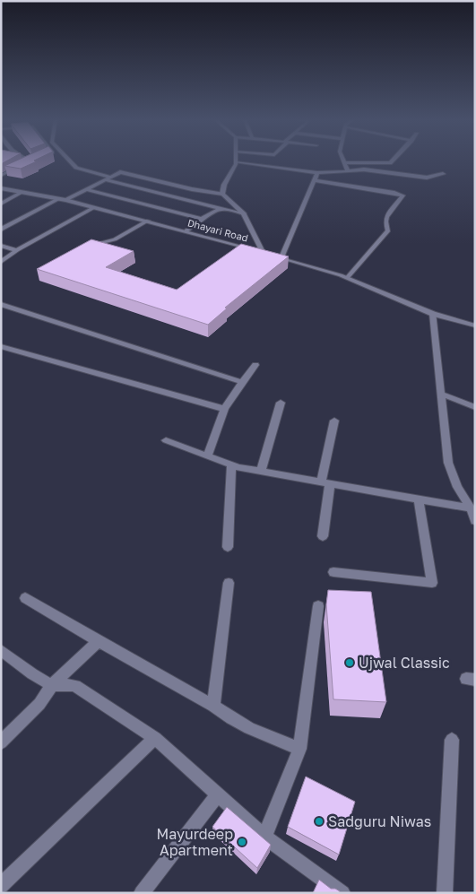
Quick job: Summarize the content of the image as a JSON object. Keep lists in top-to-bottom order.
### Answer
{
  "streets": {
    "street": ["Dhayari Road"]
  },
  "places": ["Ujwal Classic", "Sadguru Niwas", "Mayurdeep Apartment"]
}
